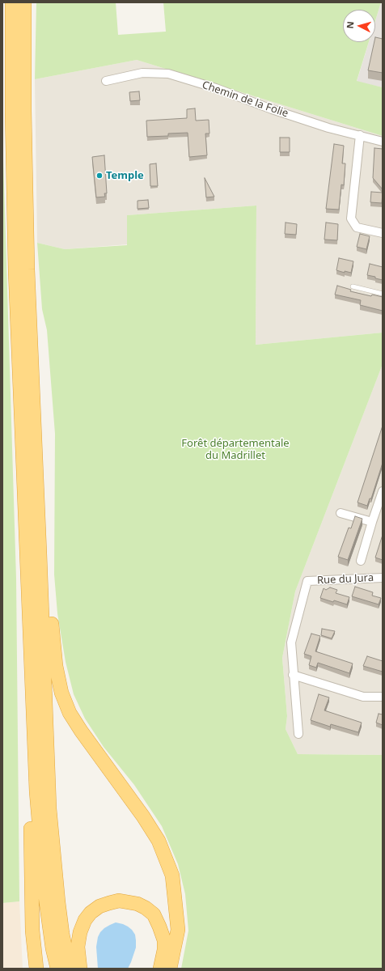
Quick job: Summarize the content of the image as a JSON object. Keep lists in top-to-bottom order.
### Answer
{
  "streets": {
    "street": ["Chemin de la Folie", "Rue du Jura"]
  },
  "parks": ["Forêt départementale du Madrillet"],
  "places": ["Temple"],
  "north": "left"
}
